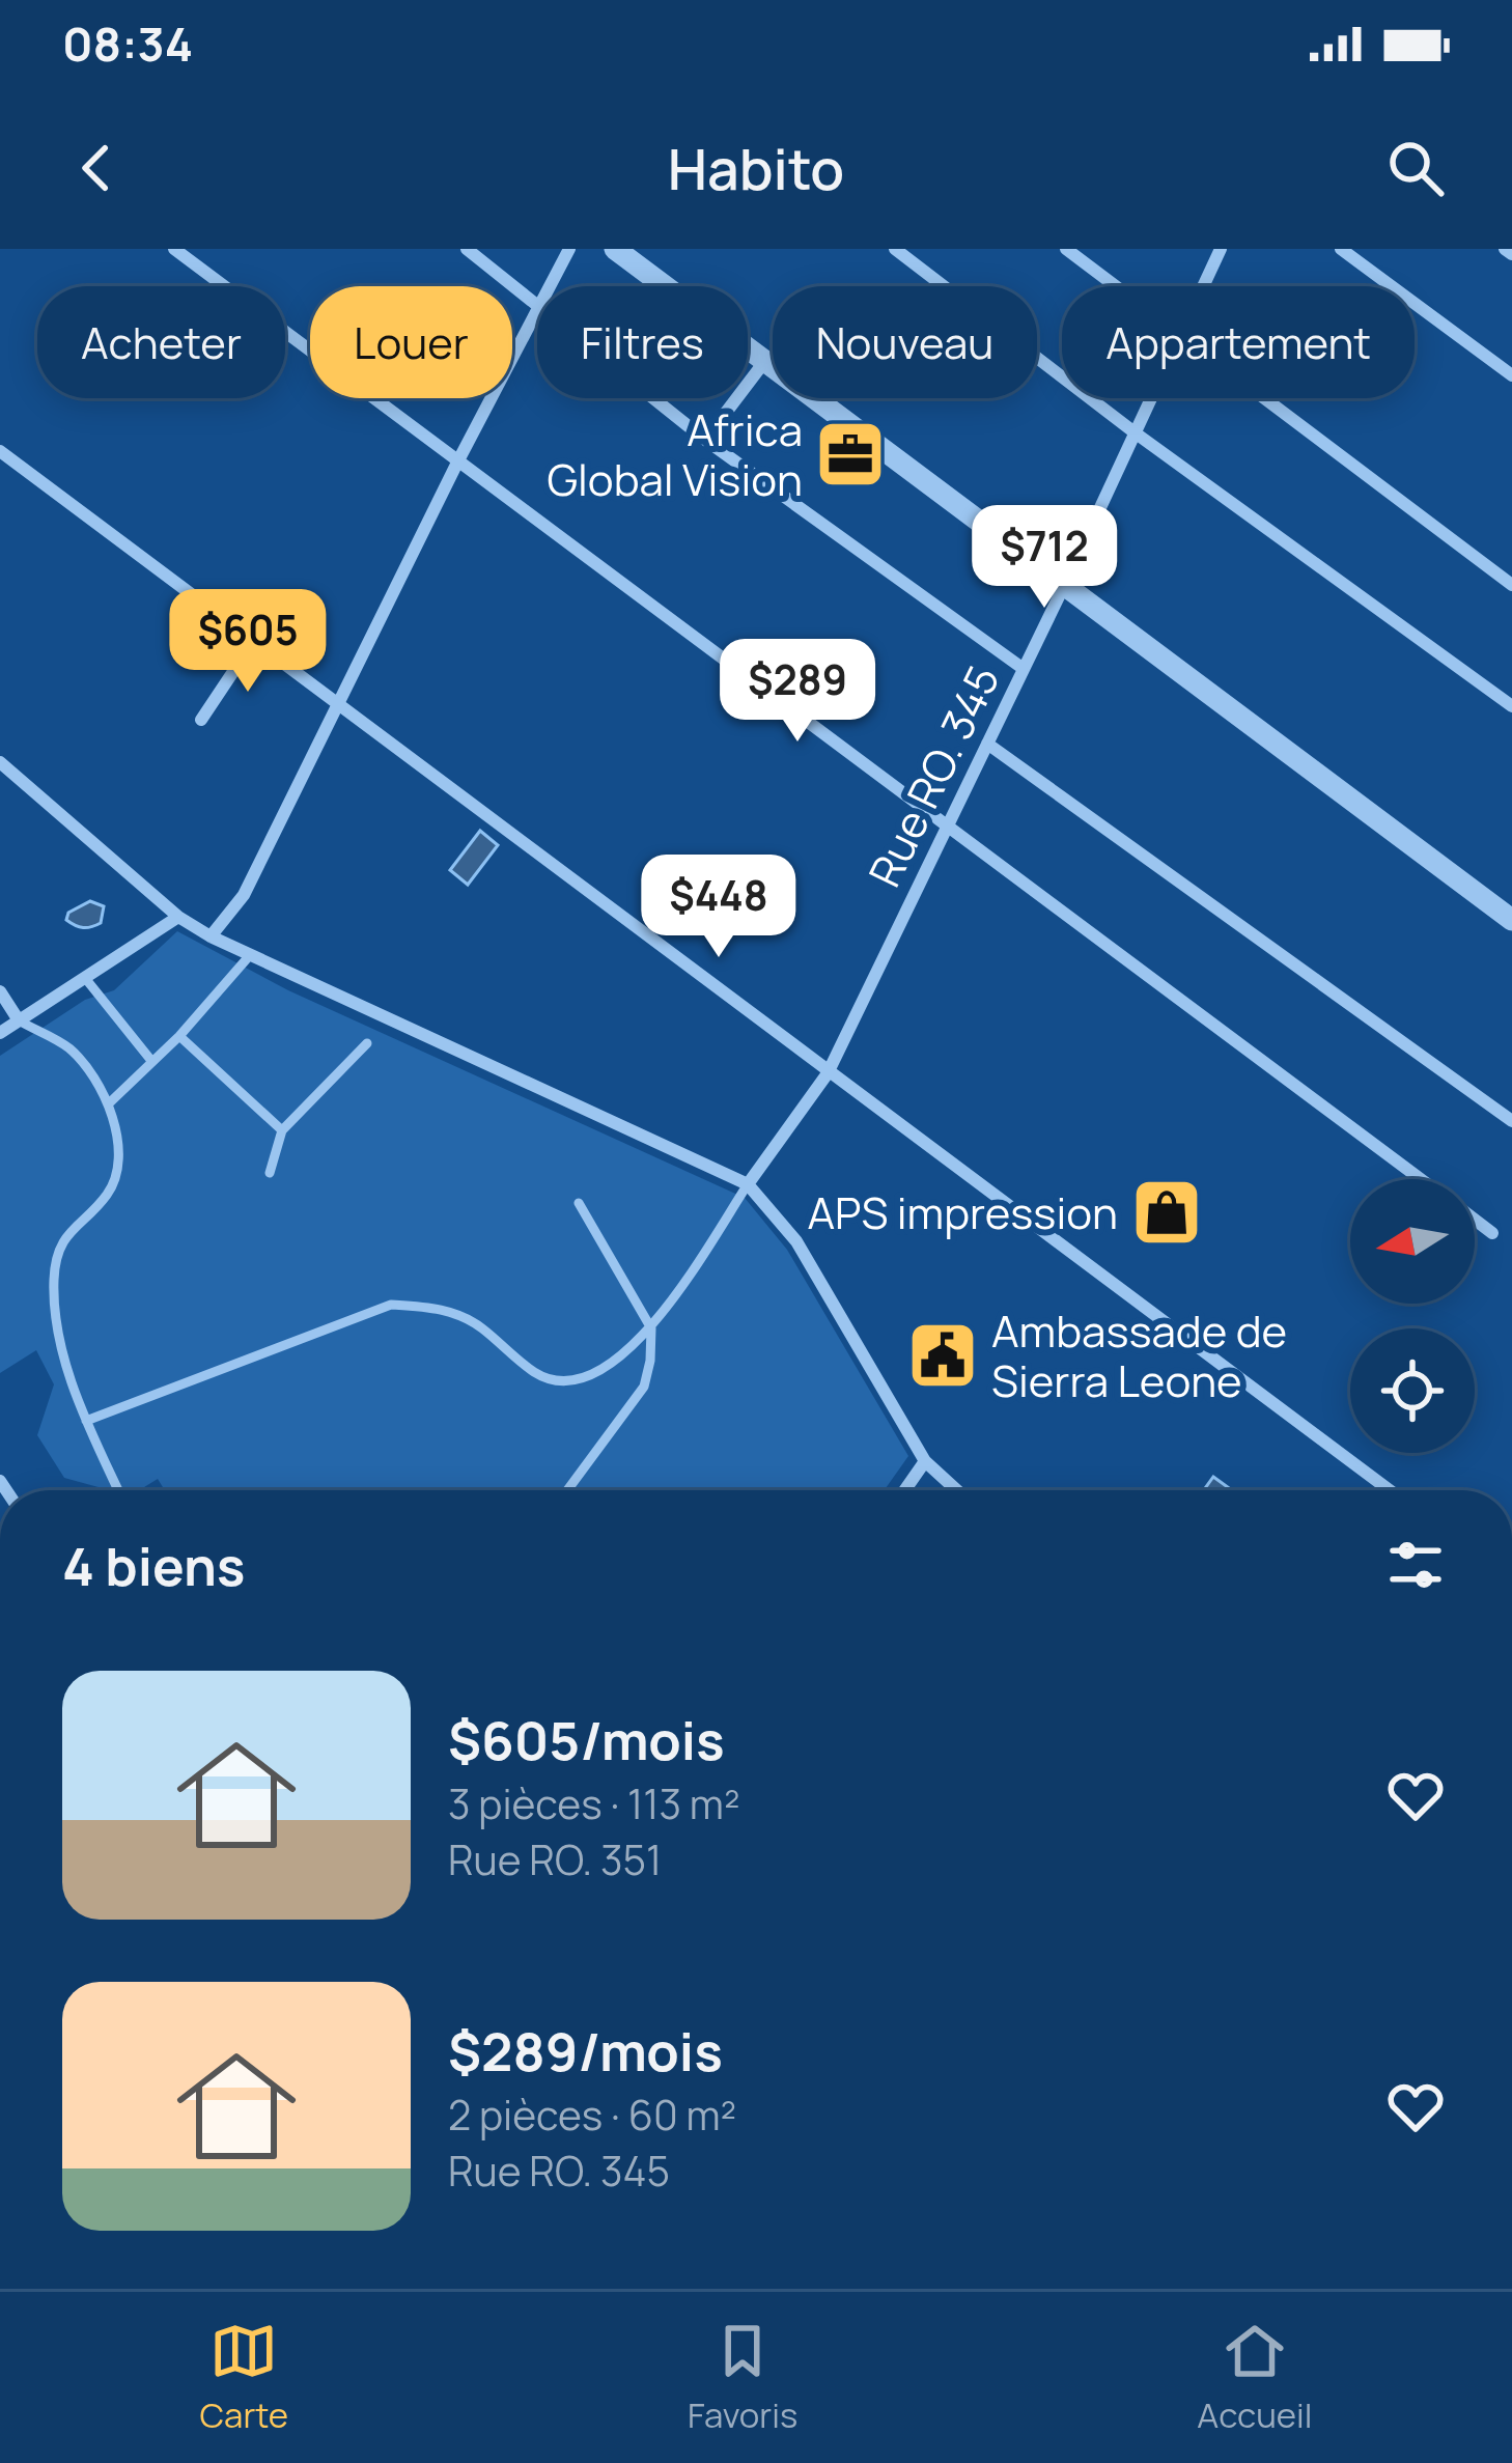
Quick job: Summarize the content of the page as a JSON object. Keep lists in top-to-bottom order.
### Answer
{
  "streets": {
    "street": ["Rue RO. 345"]
  },
  "places": {
    "office": ["Africa Global Vision"],
    "shop": ["APS impression"],
    "public building": ["Ambassade de Sierra Leone"]
  },
  "north": "left",
  "page": {
    "status": "08:34",
    "header": "Habito",
    "chip": [
      "Acheter",
      "Louer",
      "Filtres",
      "Nouveau",
      "Appartement"
    ],
    "price": [
      "$712",
      "$605",
      "$289",
      "$448"
    ],
    "heading": "4 biens",
    "list": [
      {
        "name": "$605/mois",
        "note": "3 pièces · 113 m² · Rue RO. 351"
      },
      {
        "name": "$289/mois",
        "note": "2 pièces · 60 m² · Rue RO. 345"
      }
    ],
    "tabs": ["Carte", "Favoris", "Accueil"]
  }
}
